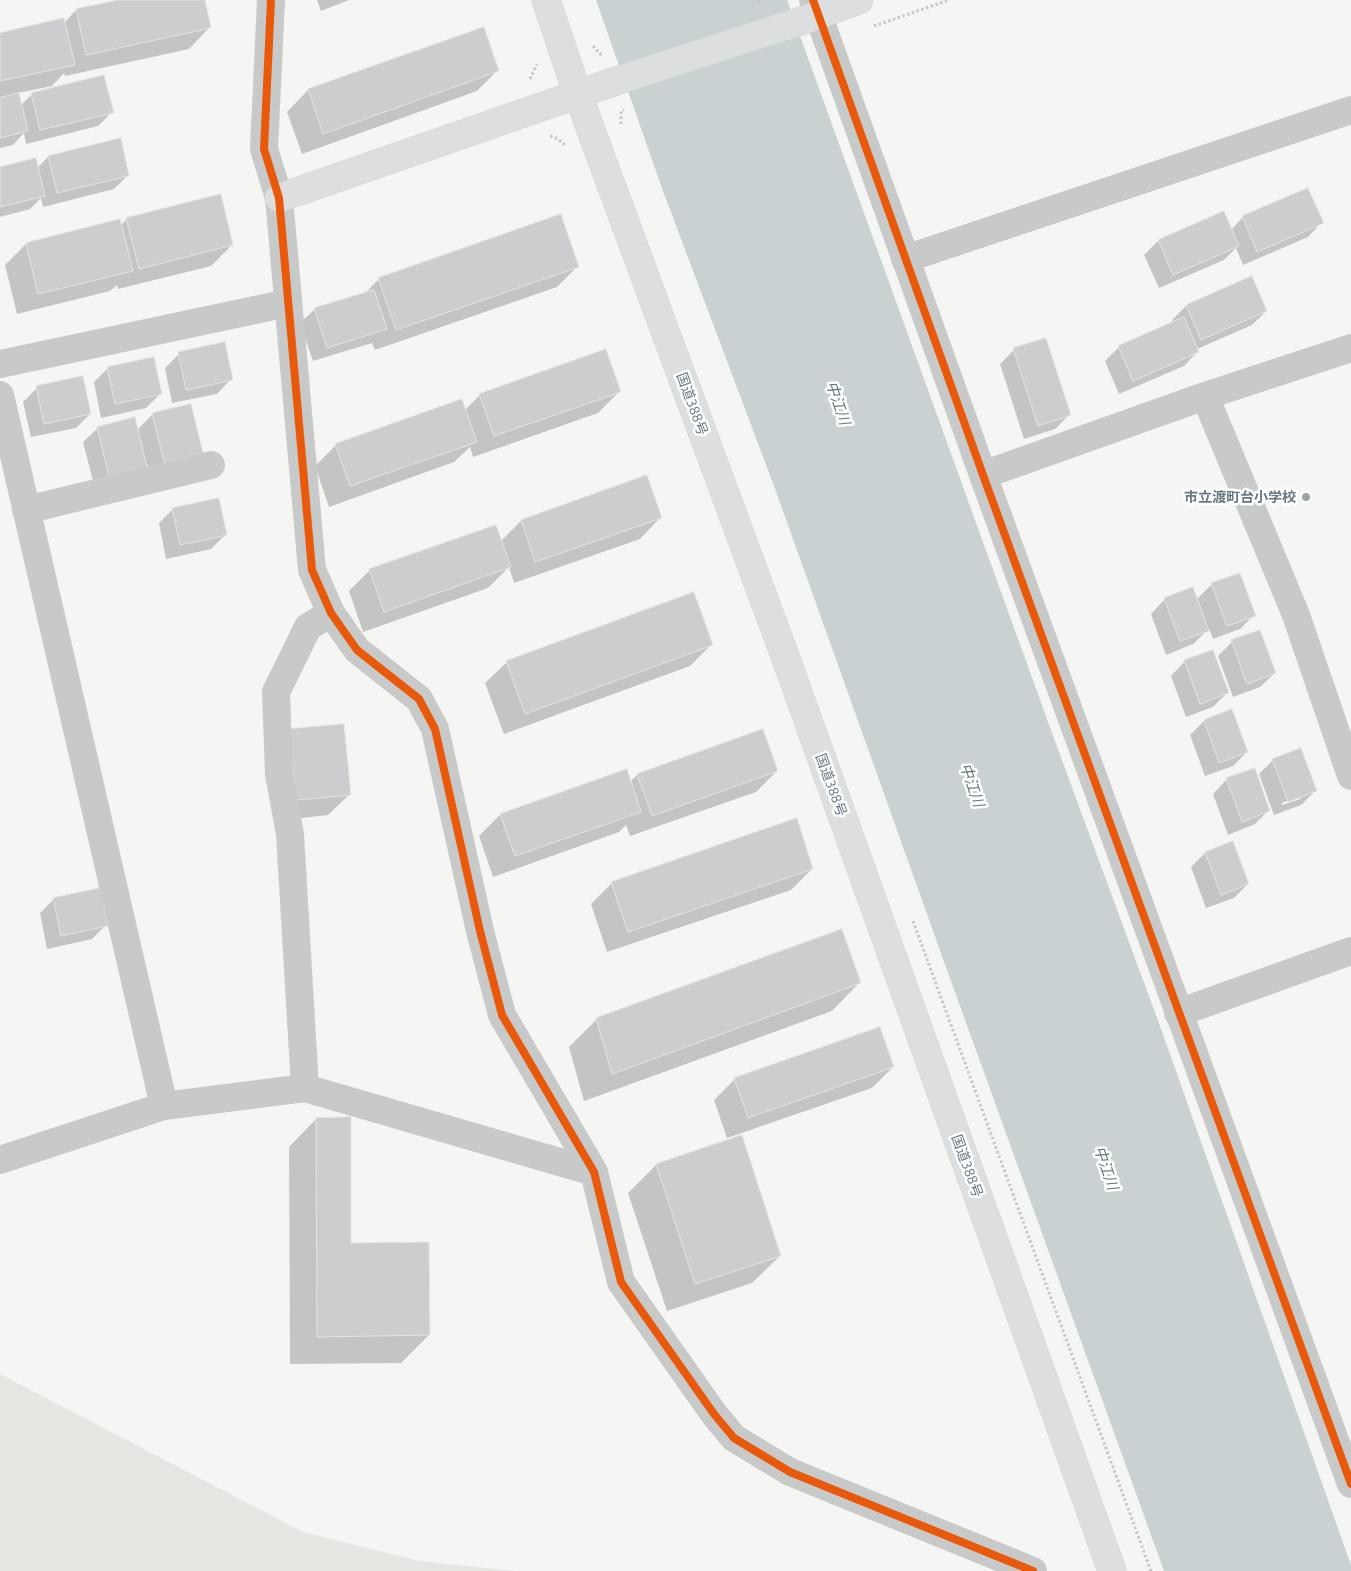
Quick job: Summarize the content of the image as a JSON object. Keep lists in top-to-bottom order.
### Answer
{
  "streets": {
    "main road": ["国道388号"]
  },
  "water": ["中江川"],
  "places": ["市立渡町台小学校"]
}
